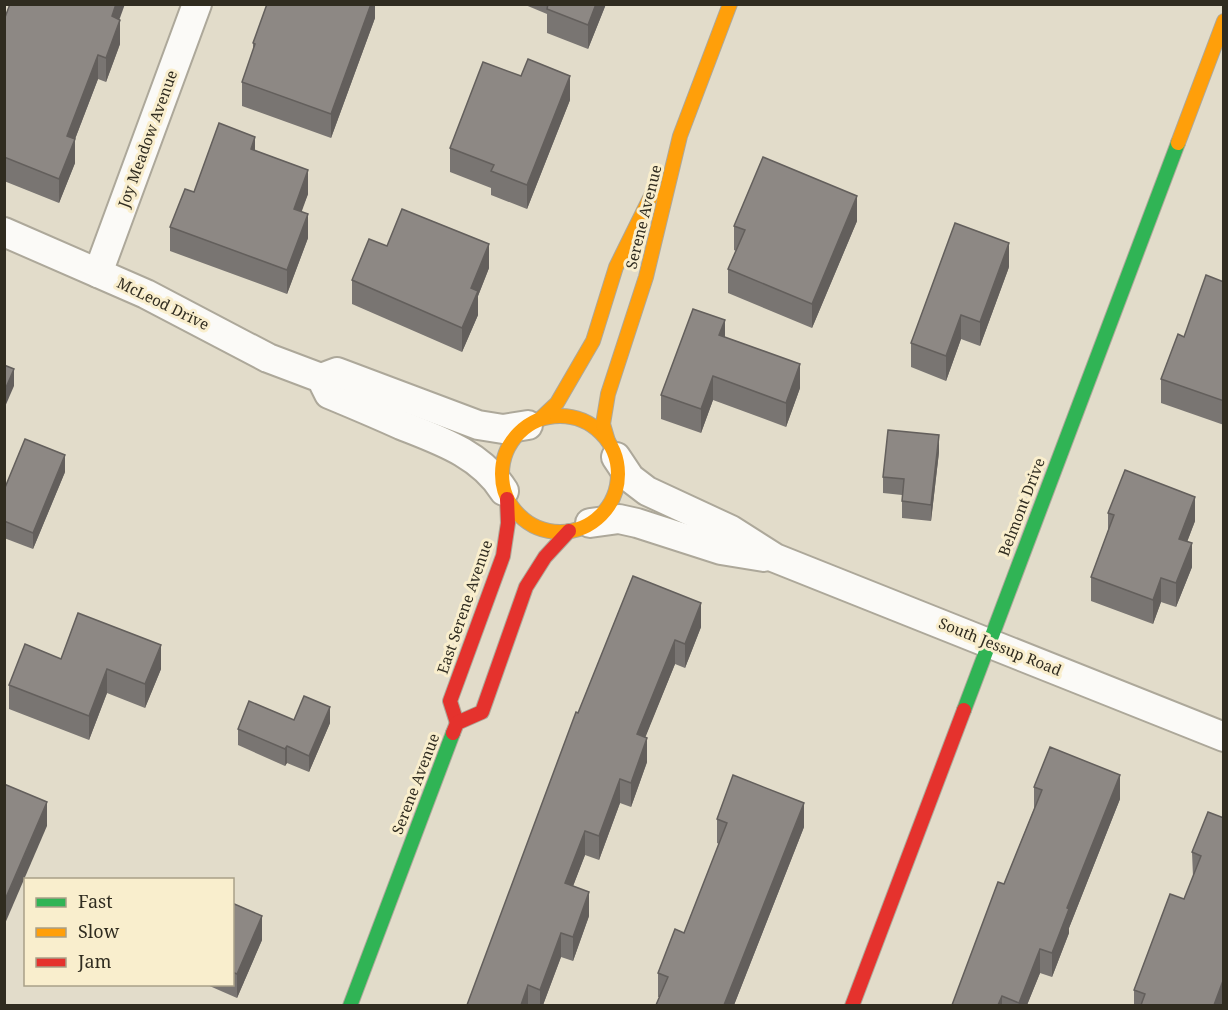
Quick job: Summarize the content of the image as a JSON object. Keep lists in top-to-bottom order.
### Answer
{
  "streets": {
    "street": [
      "Joy Meadow Avenue",
      "Serene Avenue",
      "McLeod Drive",
      "Belmont Drive",
      "East Serene Avenue",
      "South Jessup Road"
    ]
  },
  "crossings": [
    ["Joy Meadow Avenue", "McLeod Drive"],
    ["Serene Avenue", "McLeod Drive"],
    ["Serene Avenue", "East Serene Avenue"],
    ["Serene Avenue", "South Jessup Road"],
    ["McLeod Drive", "East Serene Avenue"],
    ["McLeod Drive", "South Jessup Road"],
    ["Belmont Drive", "South Jessup Road"],
    ["East Serene Avenue", "South Jessup Road"]
  ],
  "legend": ["Fast", "Slow", "Jam"]
}
